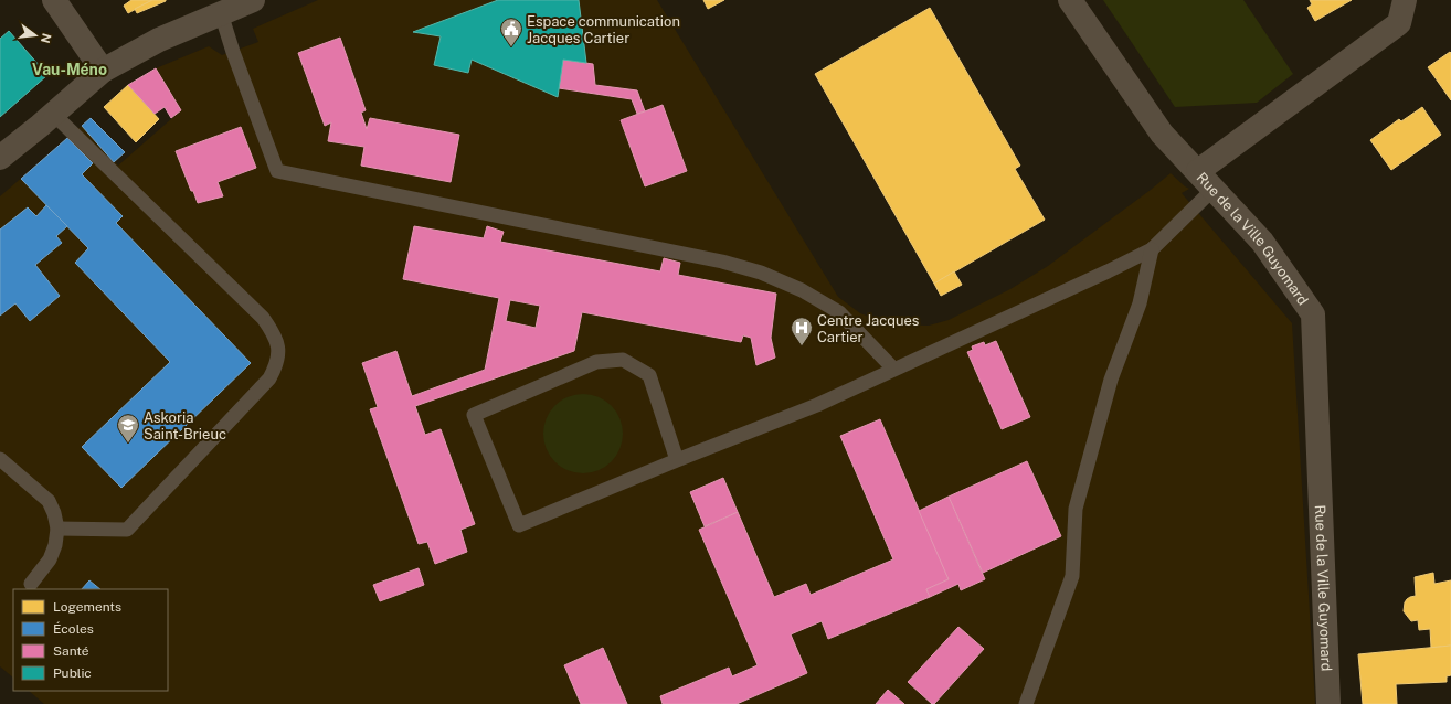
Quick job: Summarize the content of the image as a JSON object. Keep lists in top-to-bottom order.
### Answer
{
  "streets": {
    "street": ["Rue de la Ville Guyomard"]
  },
  "districts": ["Vau-Méno"],
  "places": {
    "public building": ["Espace communication Jacques Cartier"],
    "hospital": ["Centre Jacques Cartier"],
    "school or university": ["Askoria Saint-Brieuc"]
  },
  "legend": [
    "Logements",
    "Écoles",
    "Santé",
    "Public"
  ],
  "north": "right"
}
